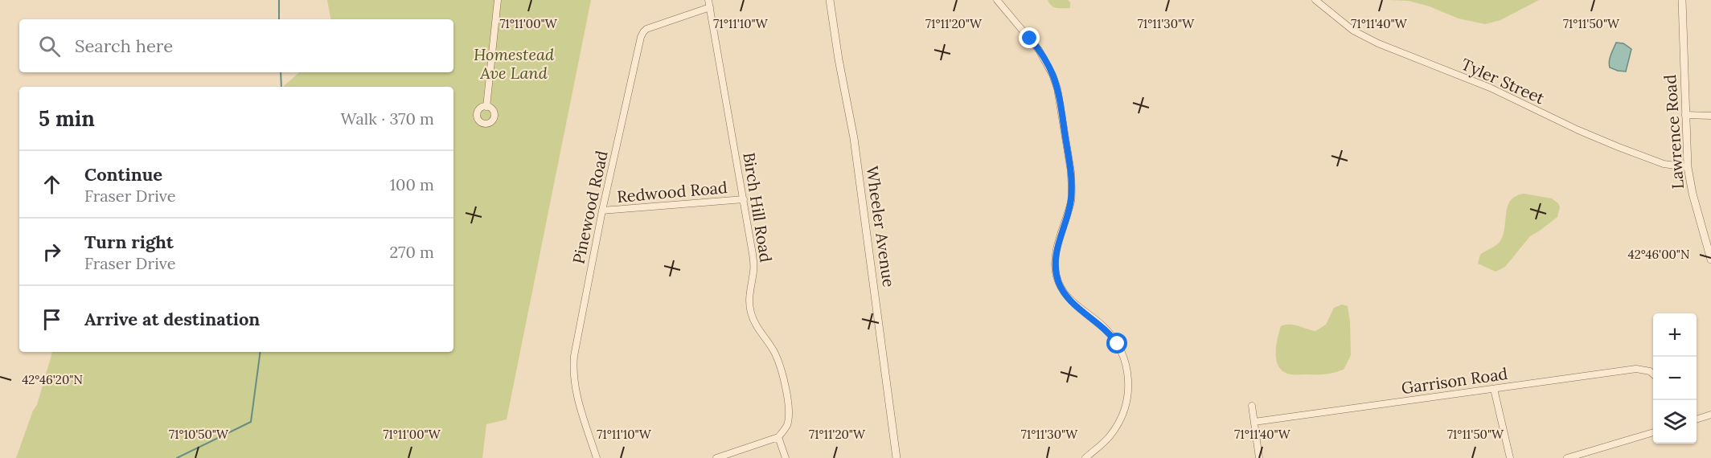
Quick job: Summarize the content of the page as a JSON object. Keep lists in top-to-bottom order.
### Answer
{
  "streets": {
    "street": [
      "Tyler Street",
      "Lawrence Road",
      "Redwood Road",
      "Pinewood Road",
      "Birch Hill Road",
      "Wheeler Avenue",
      "Garrison Road"
    ]
  },
  "crossings": [
    ["Tyler Street", "Lawrence Road"],
    ["Redwood Road", "Pinewood Road"],
    ["Redwood Road", "Birch Hill Road"],
    ["Pinewood Road", "Birch Hill Road"]
  ],
  "parks": ["Homestead Ave Land"],
  "page": {
    "search": "Search here",
    "heading": ["5 min", "Walk · 370 m"],
    "list": [
      ["Continue", "Fraser Drive", "100 m"],
      ["Turn right", "Fraser Drive", "270 m"],
      "Arrive at destination"
    ],
    "map_buttons": ["+", "−"]
  },
  "coordinates": [
    "71°11'00\"W",
    "71°11'10\"W",
    "71°11'20\"W",
    "71°11'30\"W",
    "71°11'40\"W",
    "71°11'50\"W",
    "42°46'00\"N",
    "42°46'20\"N",
    "71°10'50\"W"
  ]
}
